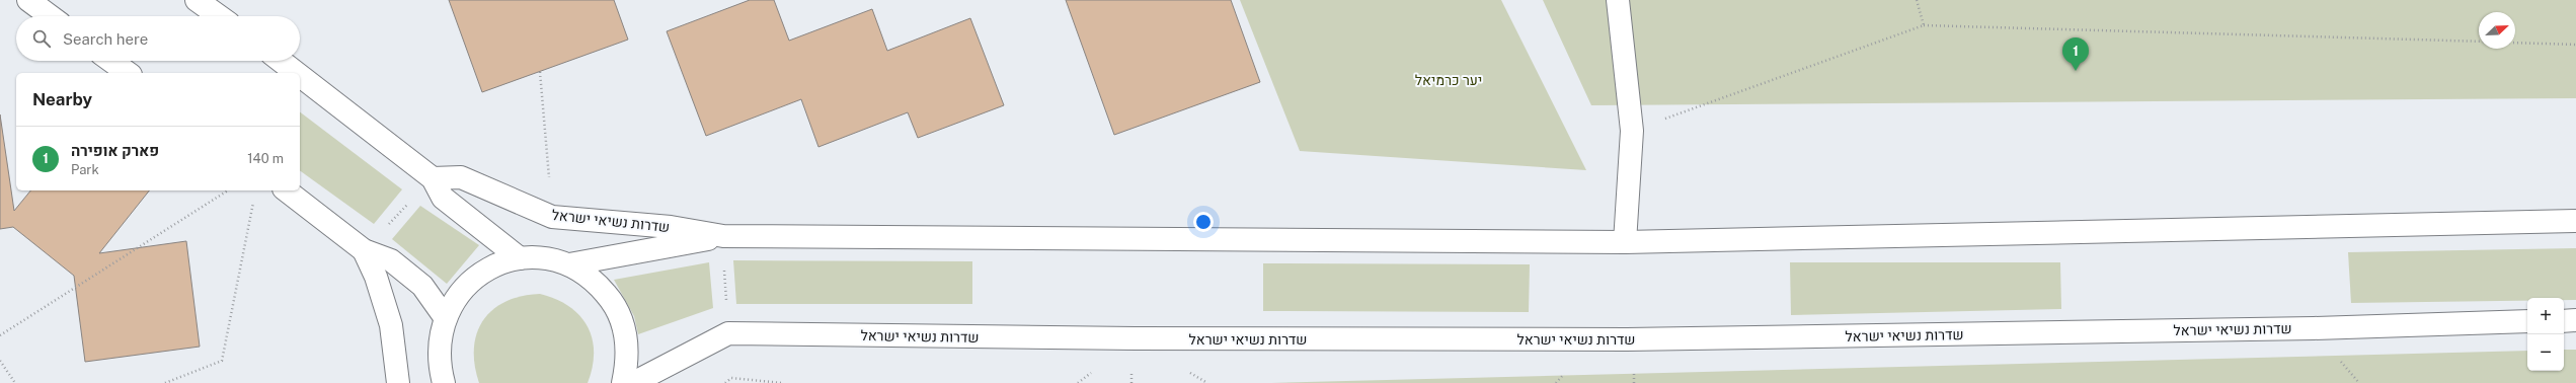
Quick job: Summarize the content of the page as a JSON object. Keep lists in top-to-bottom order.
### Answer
{
  "streets": {
    "main road": ["שדרות נשיאי ישראל"]
  },
  "parks": ["יער כרמיאל"],
  "north": "top right",
  "page": {
    "search": "Search here",
    "pins": "1",
    "heading": "Nearby",
    "list": [
      {
        "mark": "1",
        "name": "פארק אופירה",
        "note": "Park",
        "value": "140 m"
      }
    ],
    "map_buttons": ["+", "−"]
  }
}
